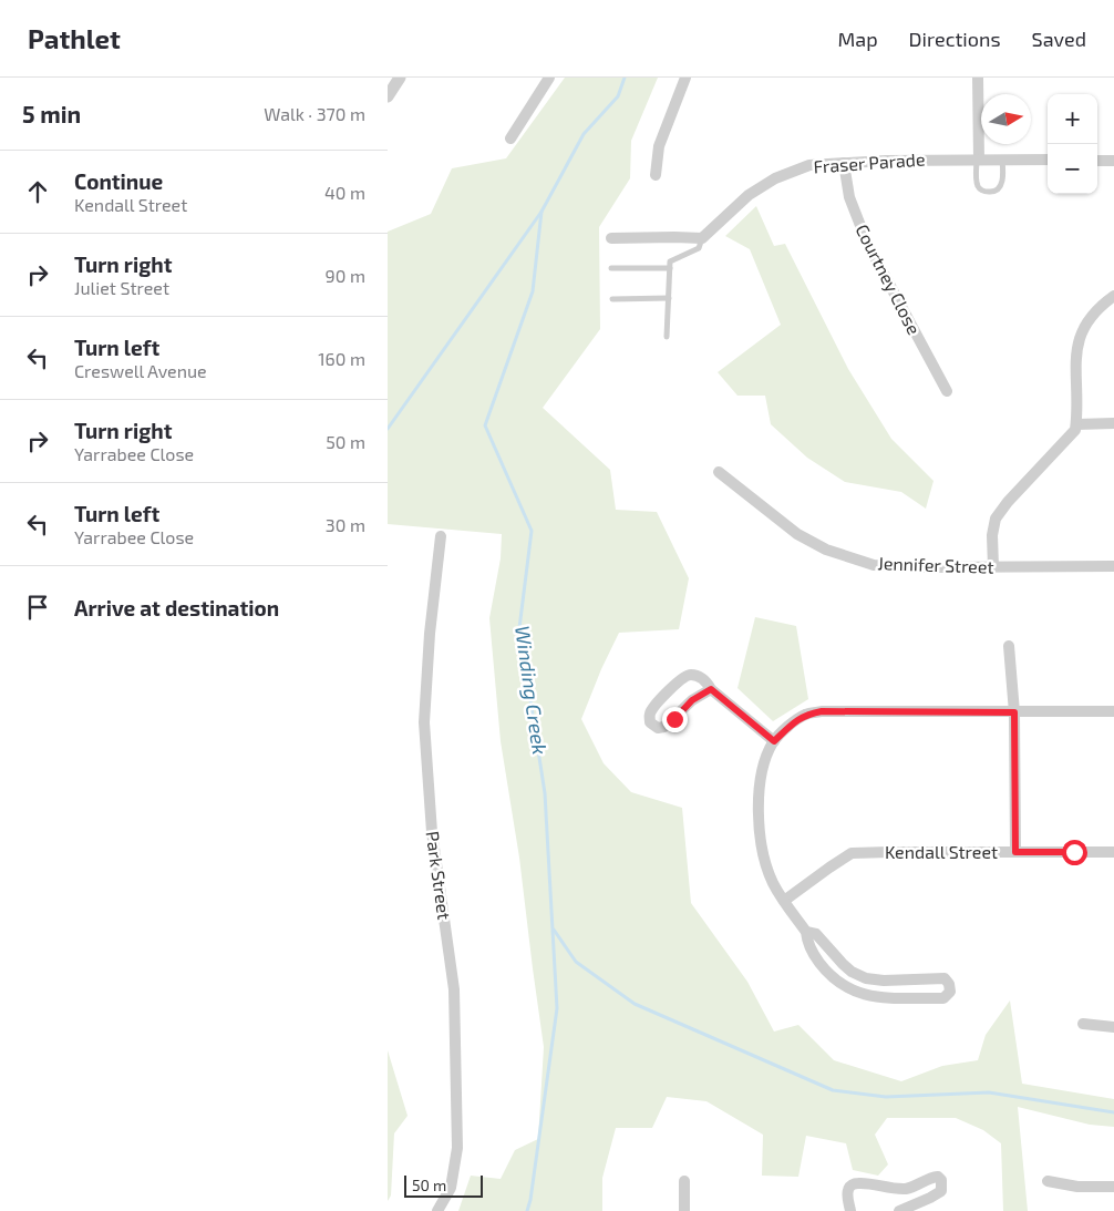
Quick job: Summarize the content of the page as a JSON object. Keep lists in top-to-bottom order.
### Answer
{
  "streets": {
    "street": [
      "Fraser Parade",
      "Courtney Close",
      "Jennifer Street",
      "Kendall Street",
      "Park Street"
    ]
  },
  "crossings": [
    ["Fraser Parade", "Courtney Close"]
  ],
  "water": ["Winding Creek"],
  "scale_bar": "50 m",
  "north": "right",
  "page": {
    "header": "Pathlet",
    "nav": ["Map", "Directions", "Saved"],
    "heading": ["5 min", "Walk · 370 m"],
    "map_buttons": ["+", "−"],
    "list": [
      ["Continue", "Kendall Street", "40 m"],
      ["Turn right", "Juliet Street", "90 m"],
      ["Turn left", "Creswell Avenue", "160 m"],
      ["Turn right", "Yarrabee Close", "50 m"],
      ["Turn left", "Yarrabee Close", "30 m"],
      "Arrive at destination"
    ],
    "scale": "50 m"
  }
}
